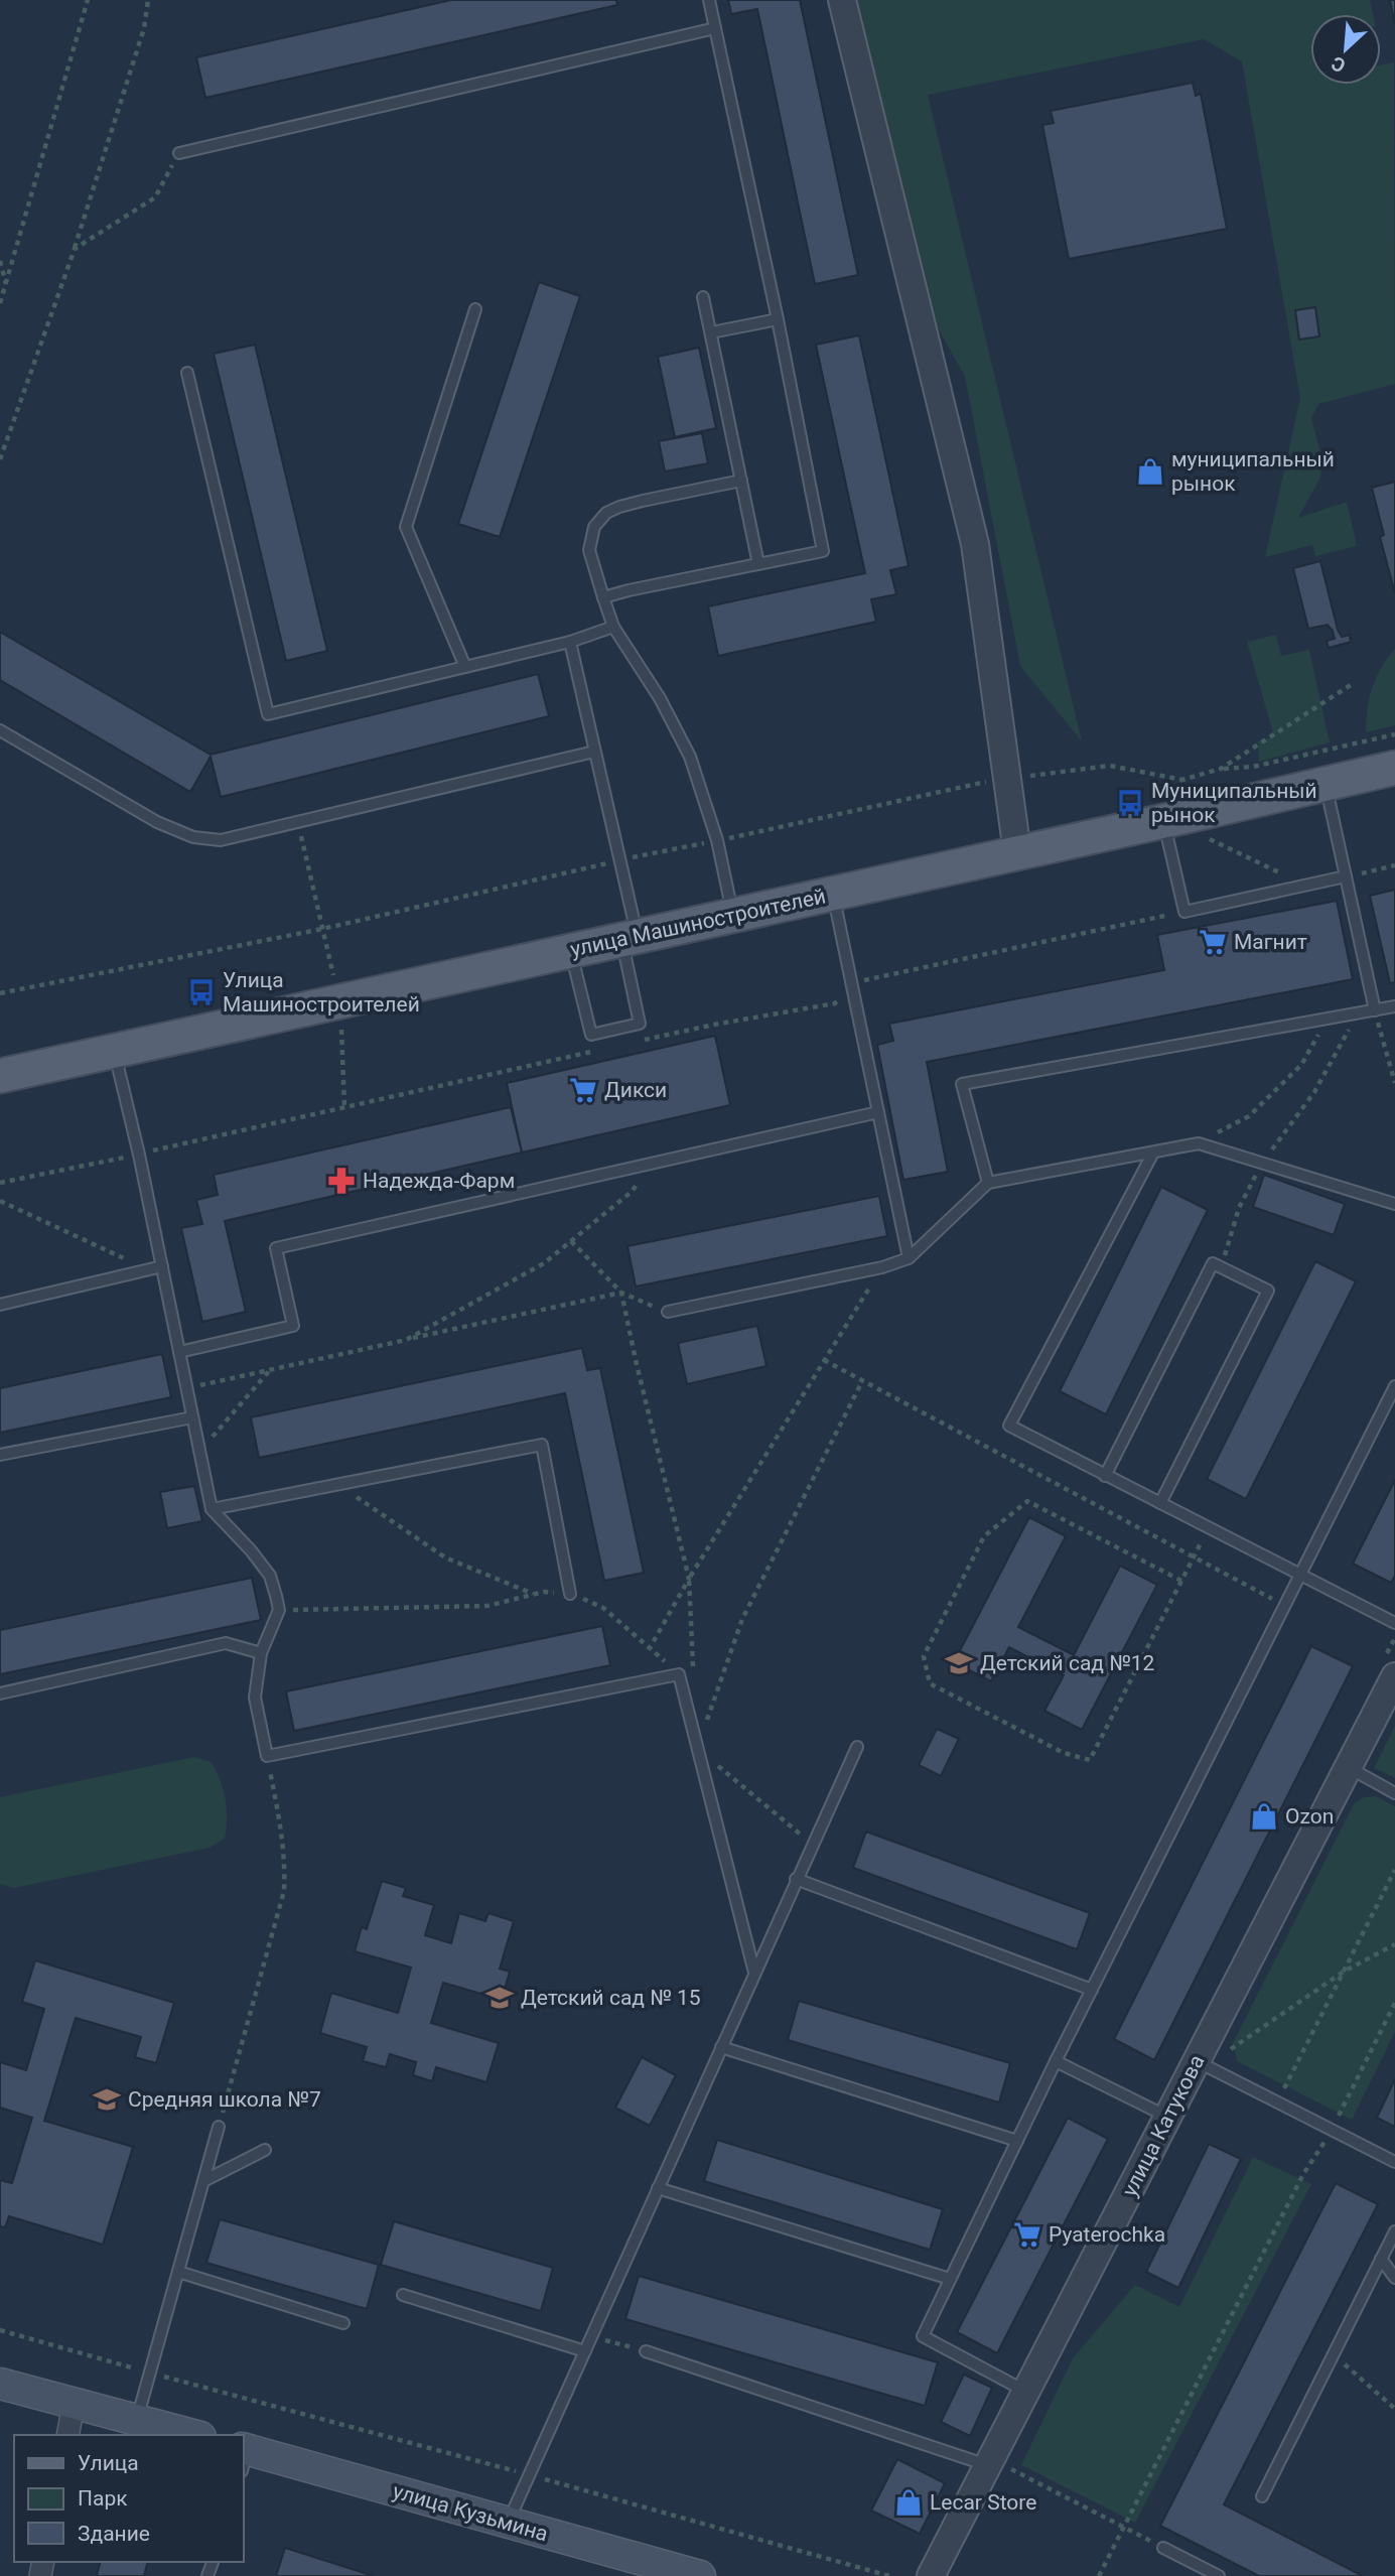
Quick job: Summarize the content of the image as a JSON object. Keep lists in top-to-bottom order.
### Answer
{
  "streets": {
    "main road": ["улица Машиностроителей", "улица Кузьмина"],
    "street": ["улица Катукова"]
  },
  "places": {
    "shop": ["муниципальный рынок", "Ozon", "Lecar Store"],
    "bus stop": ["Муниципальный рынок", "Улица Машиностроителей"],
    "supermarket": ["Магнит", "Дикси", "Pyaterochka"],
    "pharmacy": ["Надежда-Фарм"],
    "school or university": ["Детский сад №12", "Детский сад № 15", "Средняя школа №7"]
  },
  "legend": ["Улица", "Парк", "Здание"],
  "north": "bottom left"
}
